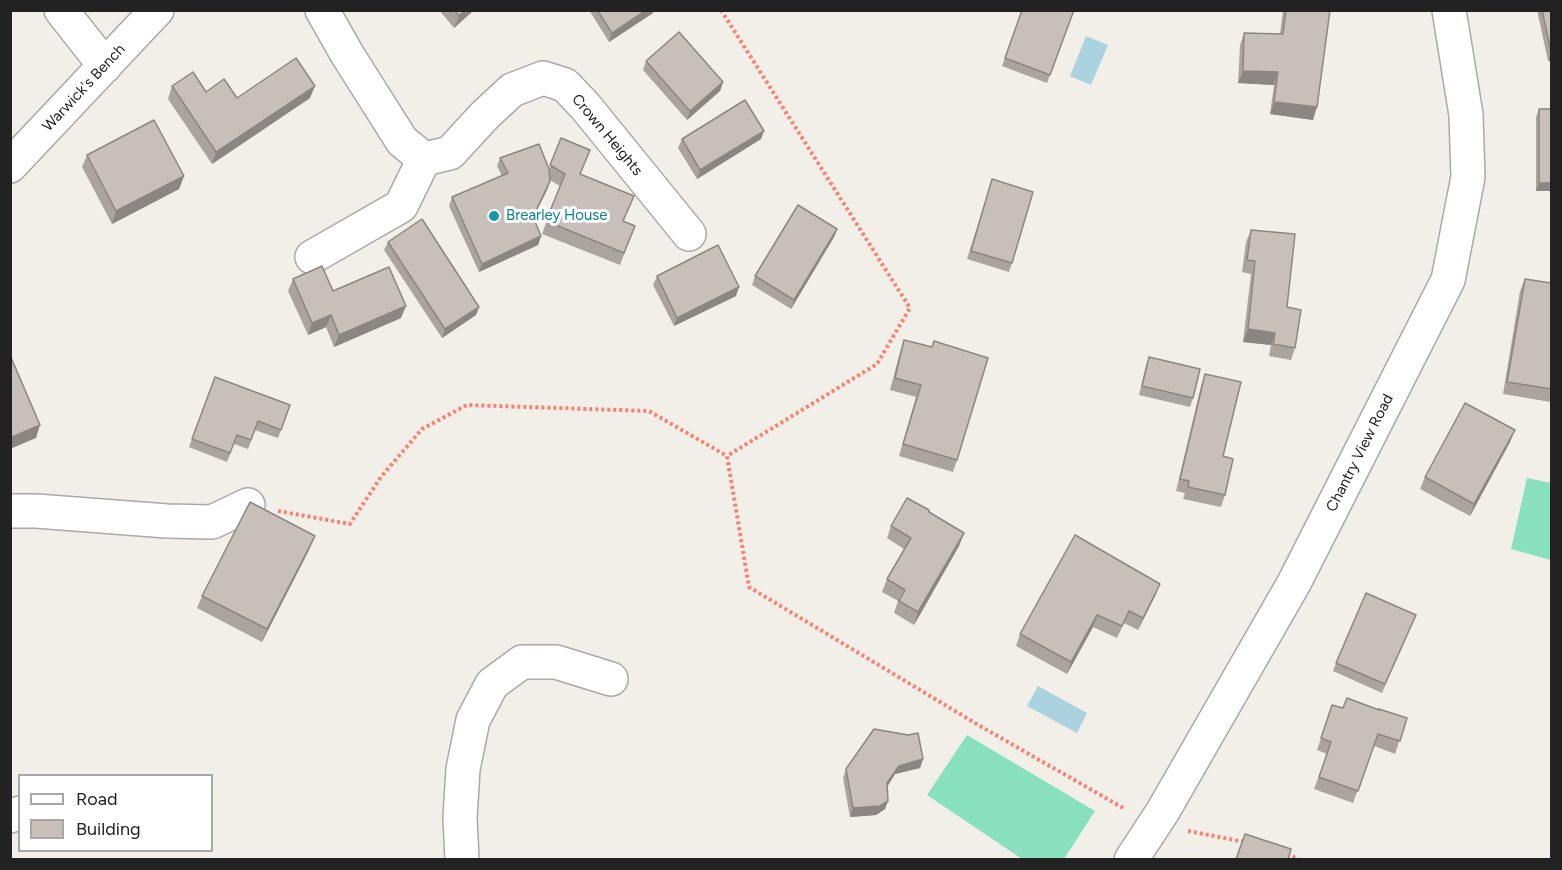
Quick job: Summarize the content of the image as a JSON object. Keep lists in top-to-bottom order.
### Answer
{
  "streets": {
    "street": ["Warwick's Bench", "Crown Heights", "Chantry View Road"]
  },
  "places": ["Brearley House"],
  "legend": ["Road", "Building"]
}
